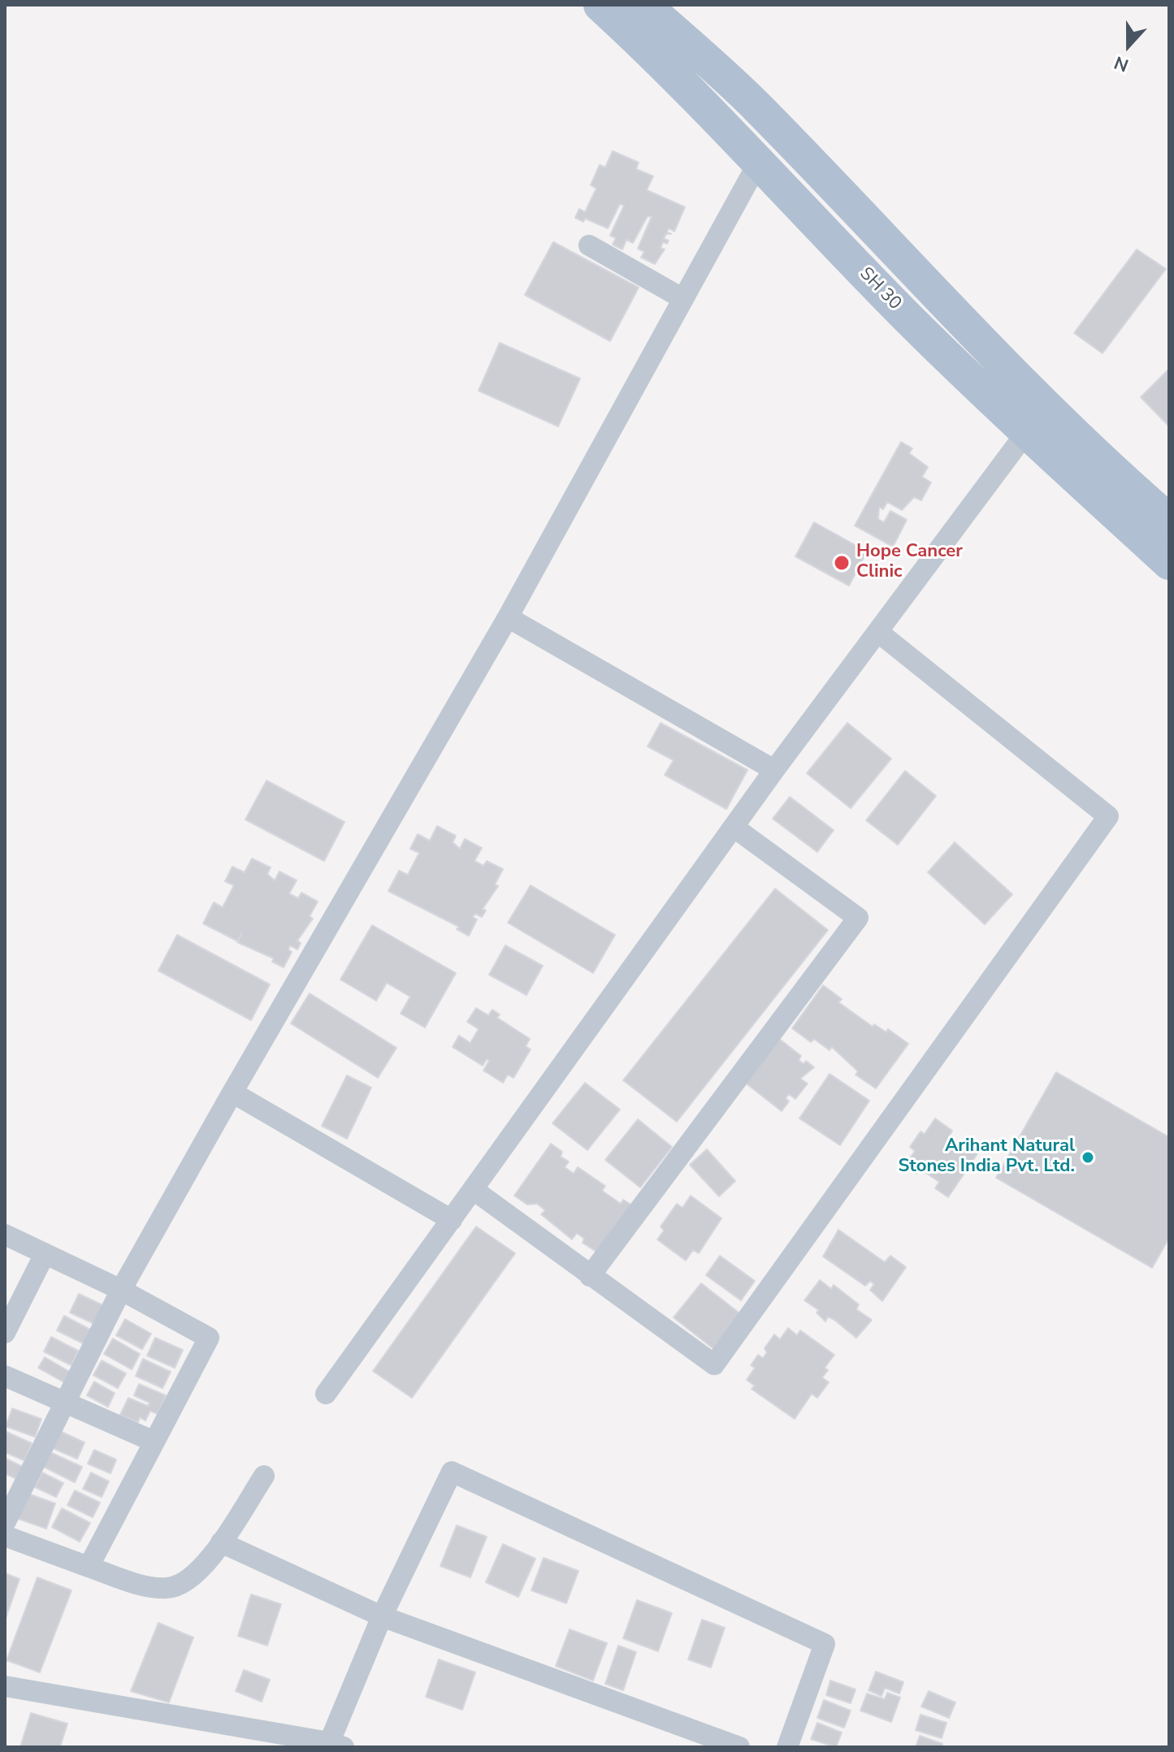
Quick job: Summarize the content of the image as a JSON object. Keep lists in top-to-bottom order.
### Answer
{
  "streets": {
    "main road": ["SH 30"]
  },
  "places": ["Hope Cancer Clinic", "Arihant Natural Stones India Pvt. Ltd."],
  "north": "bottom"
}
